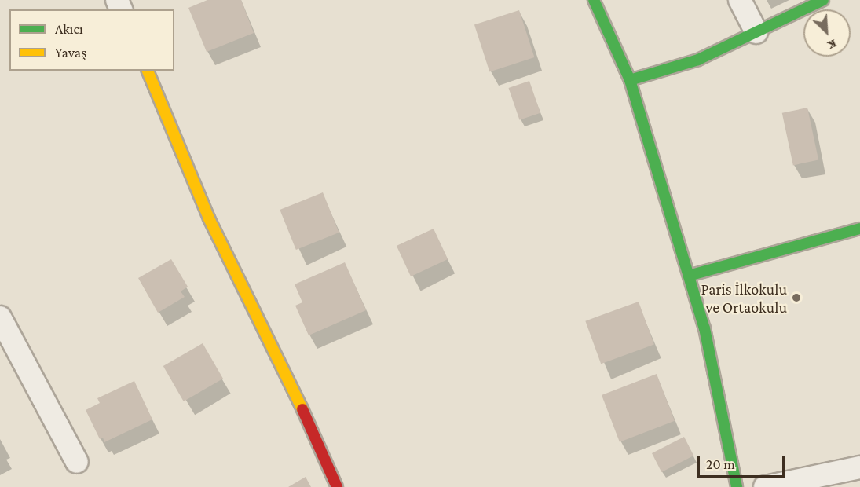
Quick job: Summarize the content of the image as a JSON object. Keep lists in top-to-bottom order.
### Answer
{
  "places": ["Paris İlkokulu ve Ortaokulu"],
  "legend": ["Akıcı", "Yavaş"],
  "scale_bar": "20 m",
  "north": "bottom right"
}
